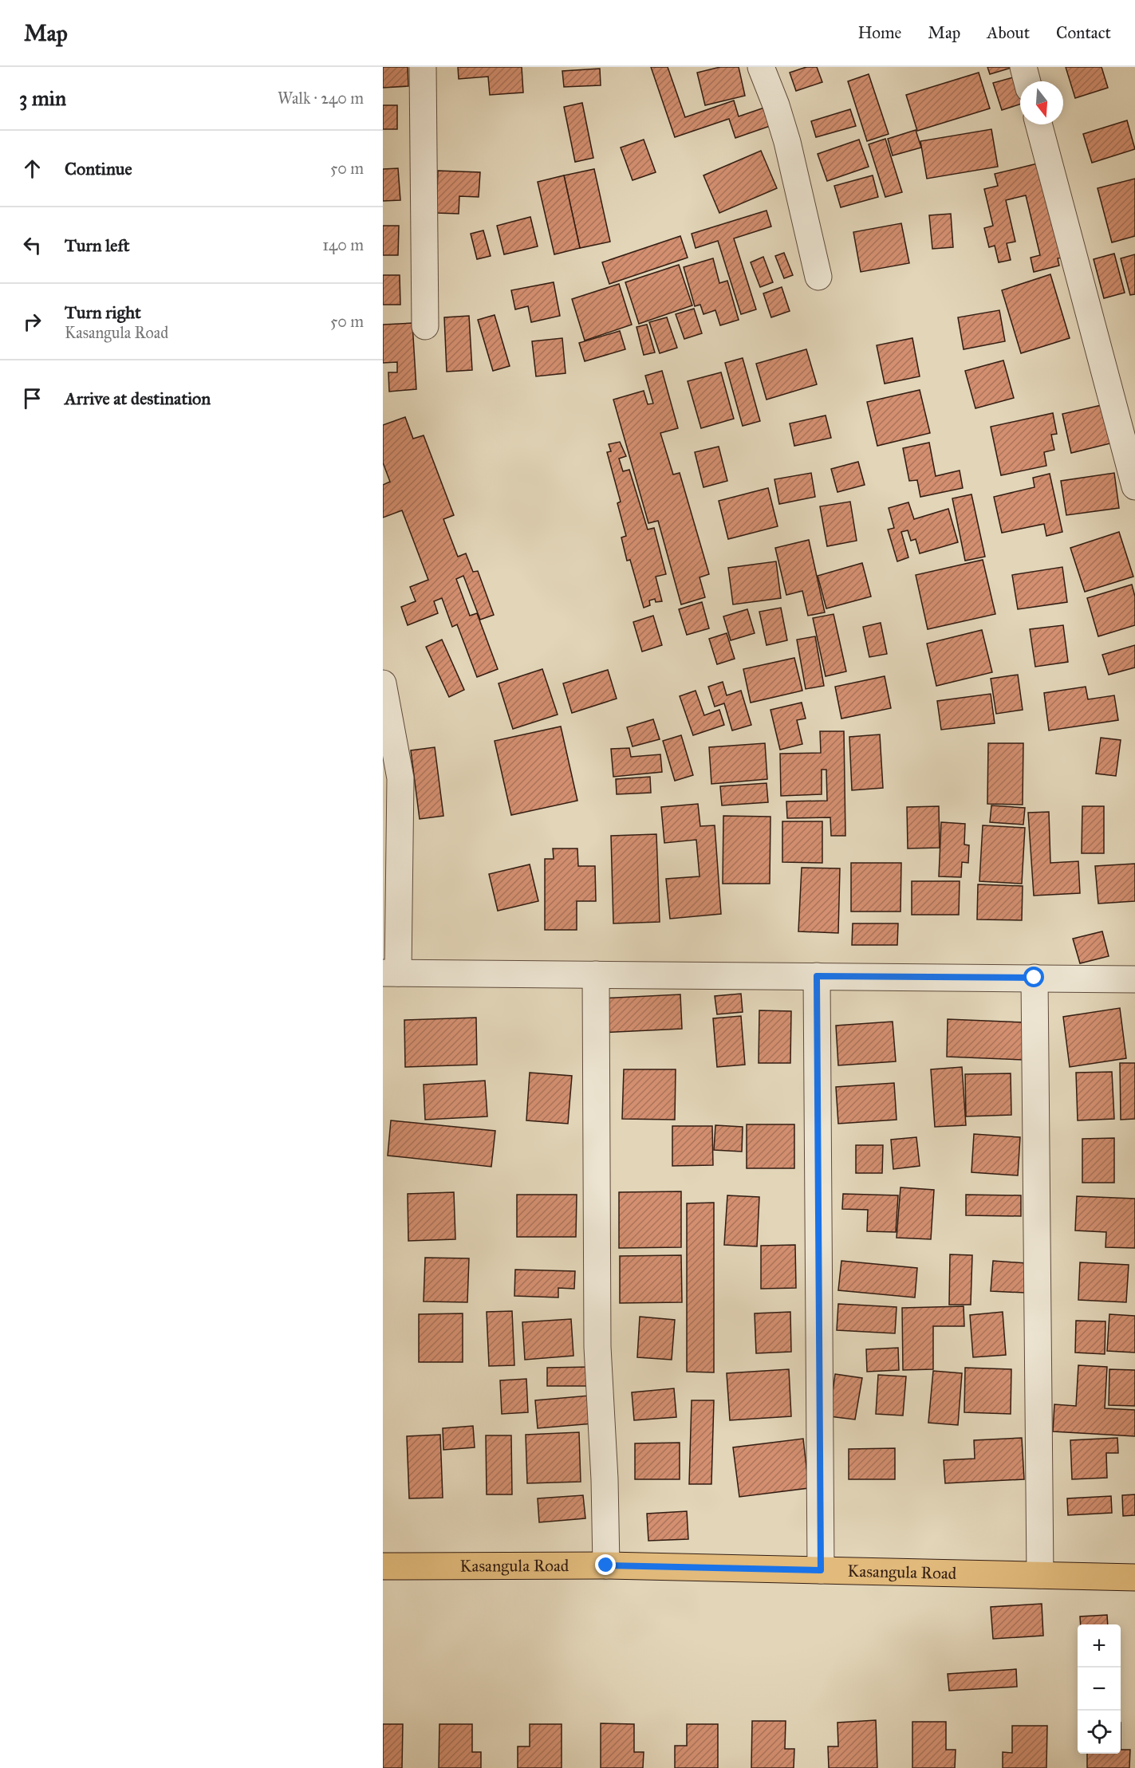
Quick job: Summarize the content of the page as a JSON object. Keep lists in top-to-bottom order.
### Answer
{
  "streets": {
    "main road": ["Kasangula Road"]
  },
  "north": "bottom",
  "page": {
    "header": "Map",
    "nav": [
      "Home",
      "Map",
      "About",
      "Contact"
    ],
    "heading": ["3 min", "Walk · 240 m"],
    "list": [
      ["Continue", "50 m"],
      ["Turn left", "140 m"],
      ["Turn right", "Kasangula Road", "50 m"],
      "Arrive at destination"
    ],
    "map_buttons": ["+", "−"]
  }
}
